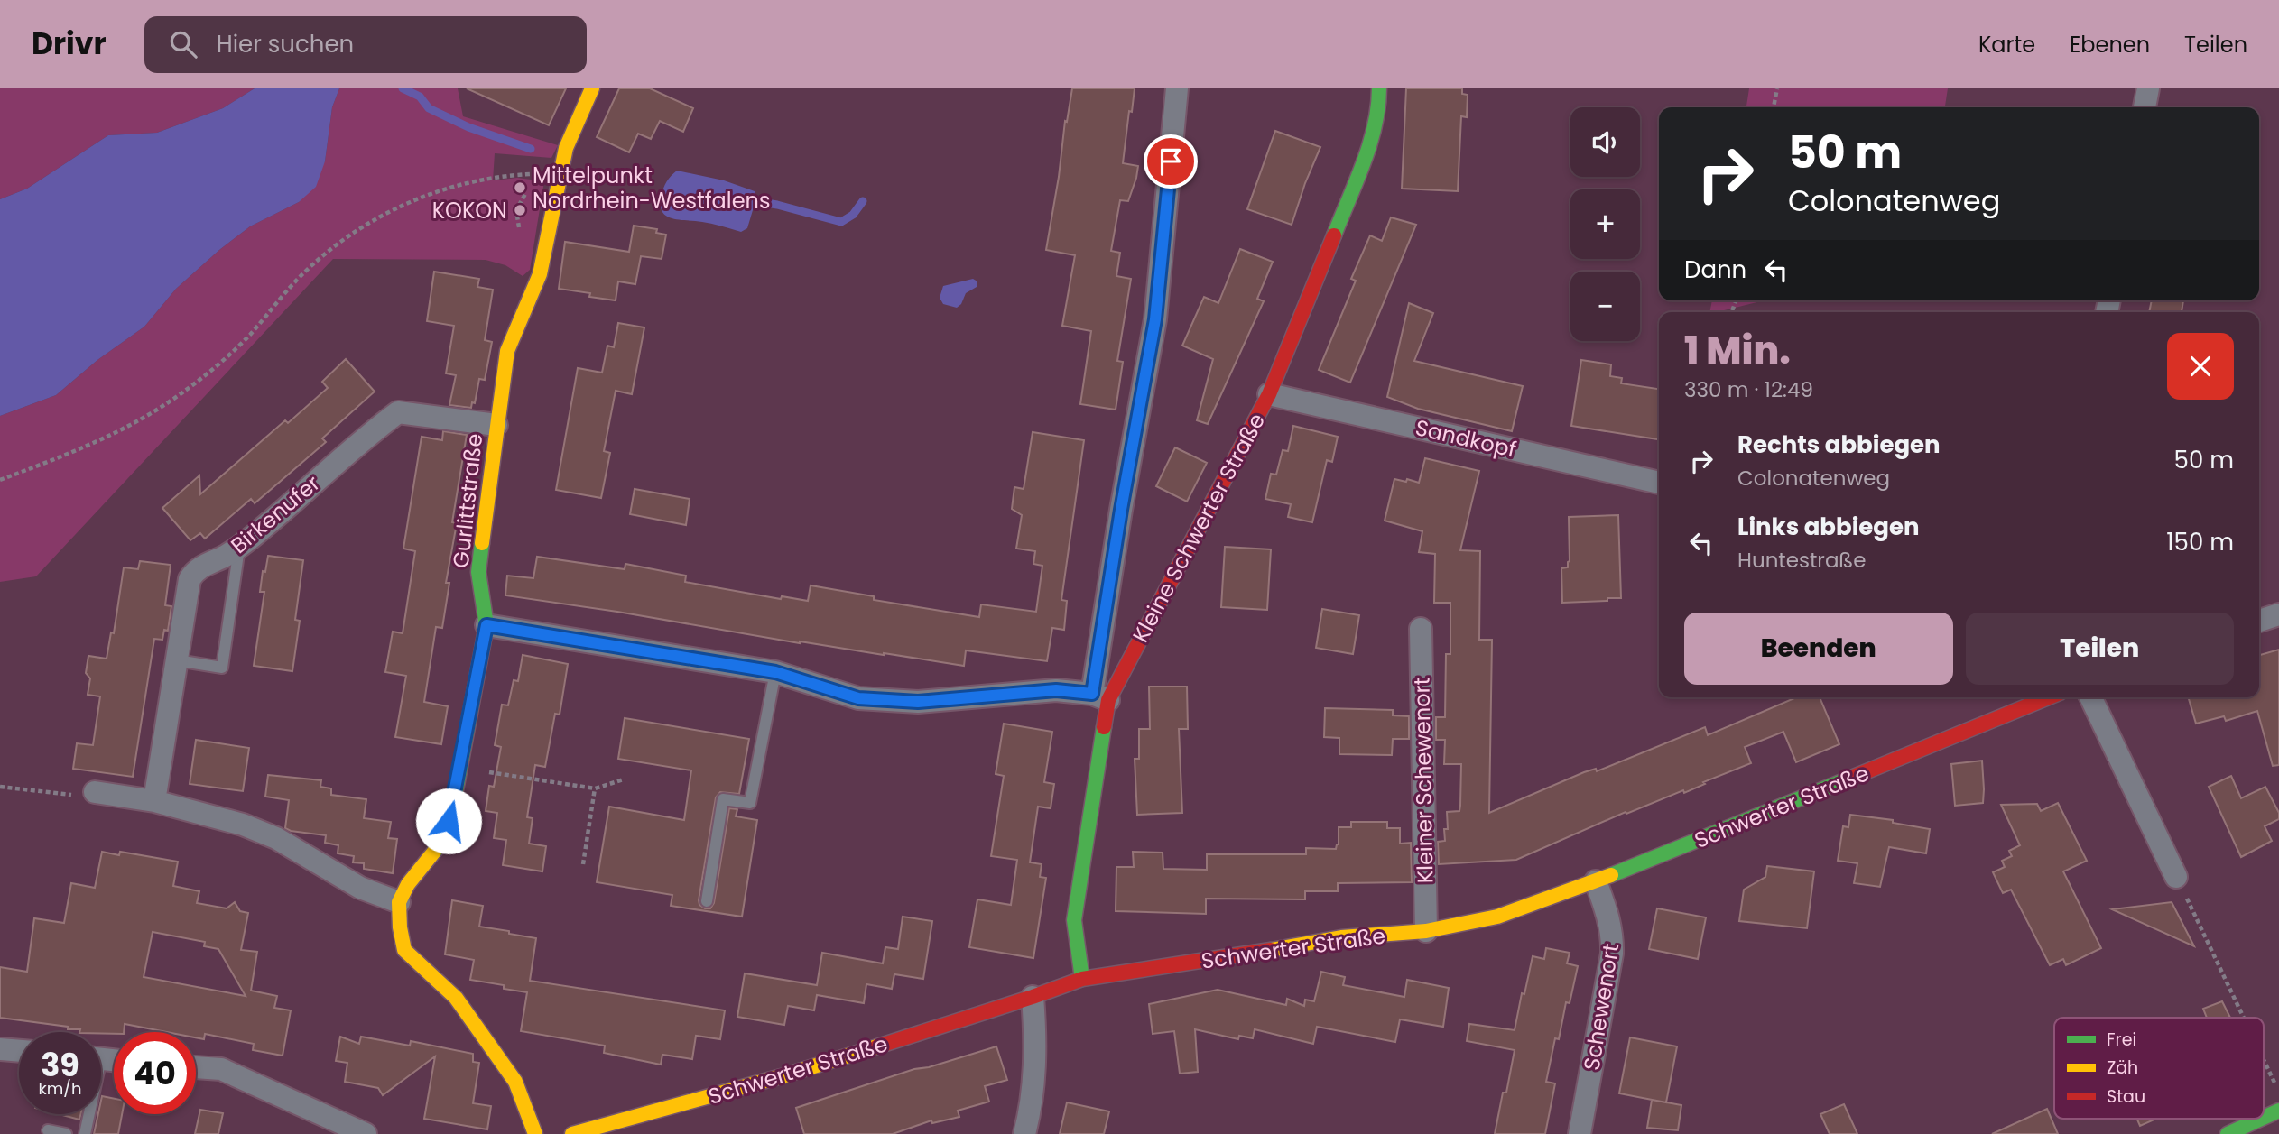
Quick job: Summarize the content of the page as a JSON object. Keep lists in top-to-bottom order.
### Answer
{
  "streets": {
    "street": [
      "Sandkopf",
      "Gurlittstraße",
      "Birkenufer",
      "Kleine Schwerter Straße",
      "Kleiner Schewenort",
      "Schwerter Straße",
      "Schewenort"
    ]
  },
  "crossings": [
    ["Sandkopf", "Kleine Schwerter Straße"],
    ["Gurlittstraße", "Birkenufer"],
    ["Kleine Schwerter Straße", "Schwerter Straße"],
    ["Kleiner Schewenort", "Schwerter Straße"],
    ["Schwerter Straße", "Schewenort"]
  ],
  "places": ["Mittelpunkt Nordrhein-Westfalens", "KOKON"],
  "legend": ["Frei", "Zäh", "Stau"],
  "page": {
    "header": "Drivr",
    "search": "Hier suchen",
    "nav": ["Karte", "Ebenen", "Teilen"],
    "map_buttons": ["+", "−"],
    "turn": ["50 m", "Colonatenweg"],
    "then": "Dann",
    "heading": ["1 Min.", "330 m · 12:49"],
    "list": [
      {
        "name": "Rechts abbiegen",
        "note": "Colonatenweg",
        "value": "50 m"
      },
      {
        "name": "Links abbiegen",
        "note": "Huntestraße",
        "value": "150 m"
      }
    ],
    "buttons": ["Beenden", "Teilen"],
    "speed": "39 km/h",
    "limit": "40"
  }
}
